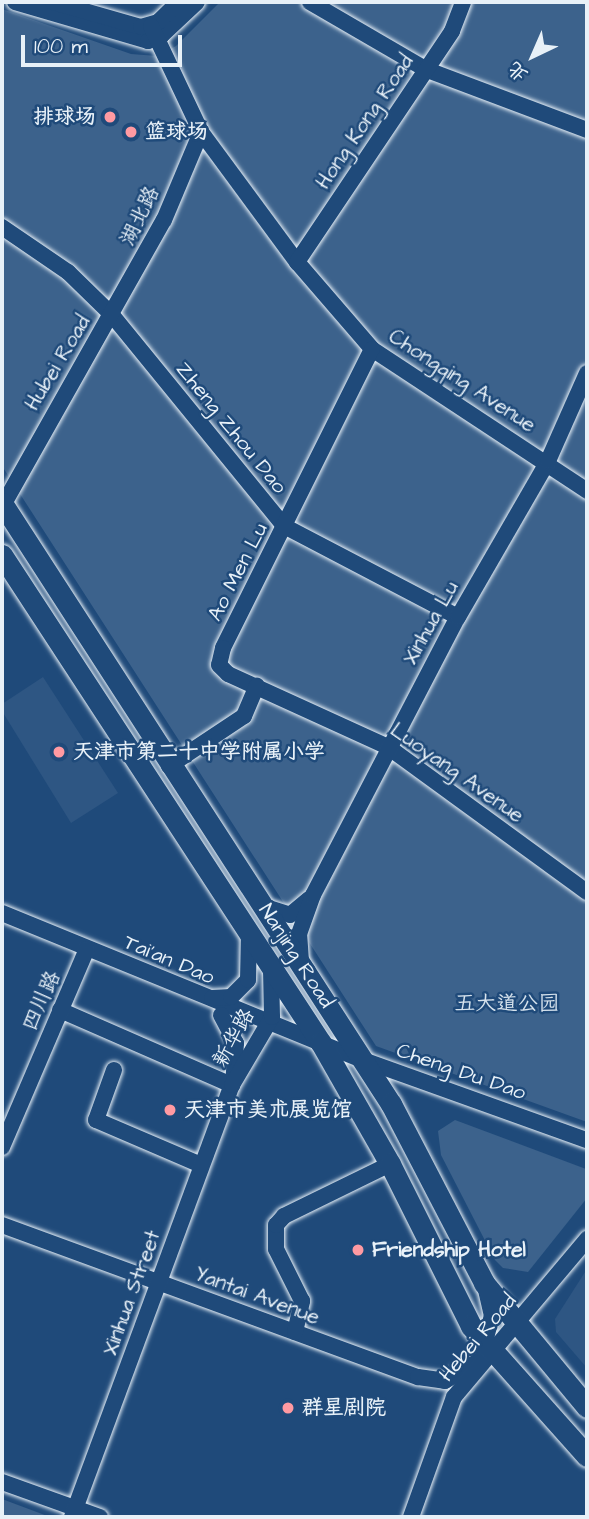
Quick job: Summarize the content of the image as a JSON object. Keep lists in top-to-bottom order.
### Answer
{
  "streets": {
    "main road": ["Nanjing Road"],
    "street": [
      "Hong Kong Road",
      "湖北路",
      "Hubei Road",
      "Chongqing Avenue",
      "Zheng Zhou Dao",
      "Ao Men Lu",
      "Xinhua Lu",
      "Luoyang Avenue",
      "Tai'an Dao",
      "四川路",
      "新华路",
      "Cheng Du Dao",
      "Xinhua Street",
      "Yantai Avenue",
      "Hebei Road"
    ]
  },
  "crossings": [
    ["Hong Kong Road", "Chongqing Avenue"],
    ["湖北路", "Hubei Road"],
    ["湖北路", "Chongqing Avenue"],
    ["湖北路", "Zheng Zhou Dao"],
    ["Hubei Road", "Zheng Zhou Dao"],
    ["Chongqing Avenue", "Ao Men Lu"],
    ["Chongqing Avenue", "Xinhua Lu"],
    ["Zheng Zhou Dao", "Ao Men Lu"],
    ["Zheng Zhou Dao", "Xinhua Lu"],
    ["Ao Men Lu", "Luoyang Avenue"],
    ["Xinhua Lu", "Luoyang Avenue"],
    ["Xinhua Lu", "Nanjing Road"],
    ["Nanjing Road", "Tai'an Dao"],
    ["Nanjing Road", "新华路"],
    ["Nanjing Road", "Cheng Du Dao"],
    ["Nanjing Road", "Hebei Road"],
    ["Tai'an Dao", "四川路"],
    ["Tai'an Dao", "新华路"],
    ["Tai'an Dao", "Cheng Du Dao"],
    ["新华路", "Xinhua Street"],
    ["Xinhua Street", "Yantai Avenue"],
    ["Yantai Avenue", "Hebei Road"]
  ],
  "parks": ["五大道公园"],
  "places": [
    "排球场",
    "篮球场",
    "天津市第二十中学附属小学",
    "天津市美术展览馆",
    "Friendship Hotel",
    "群星剧院"
  ],
  "scale_bar": "100 m",
  "north": "bottom left"
}
